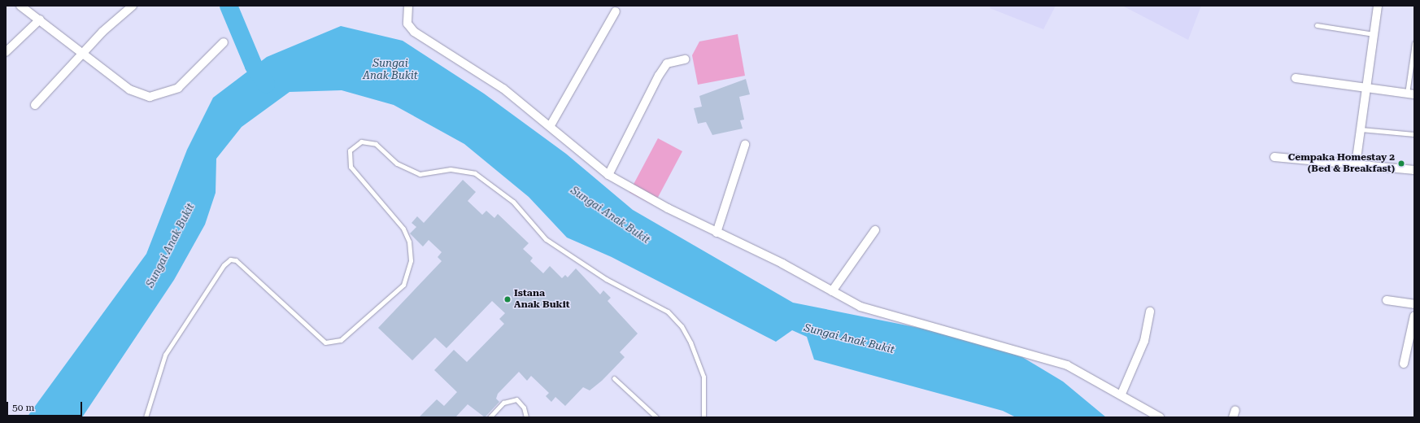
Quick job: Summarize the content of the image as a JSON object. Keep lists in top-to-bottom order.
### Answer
{
  "water": ["Sungai Anak Bukit"],
  "places": ["Cempaka Homestay 2 (Bed & Breakfast)", "Istana Anak Bukit"],
  "scale_bar": "50 m"
}
